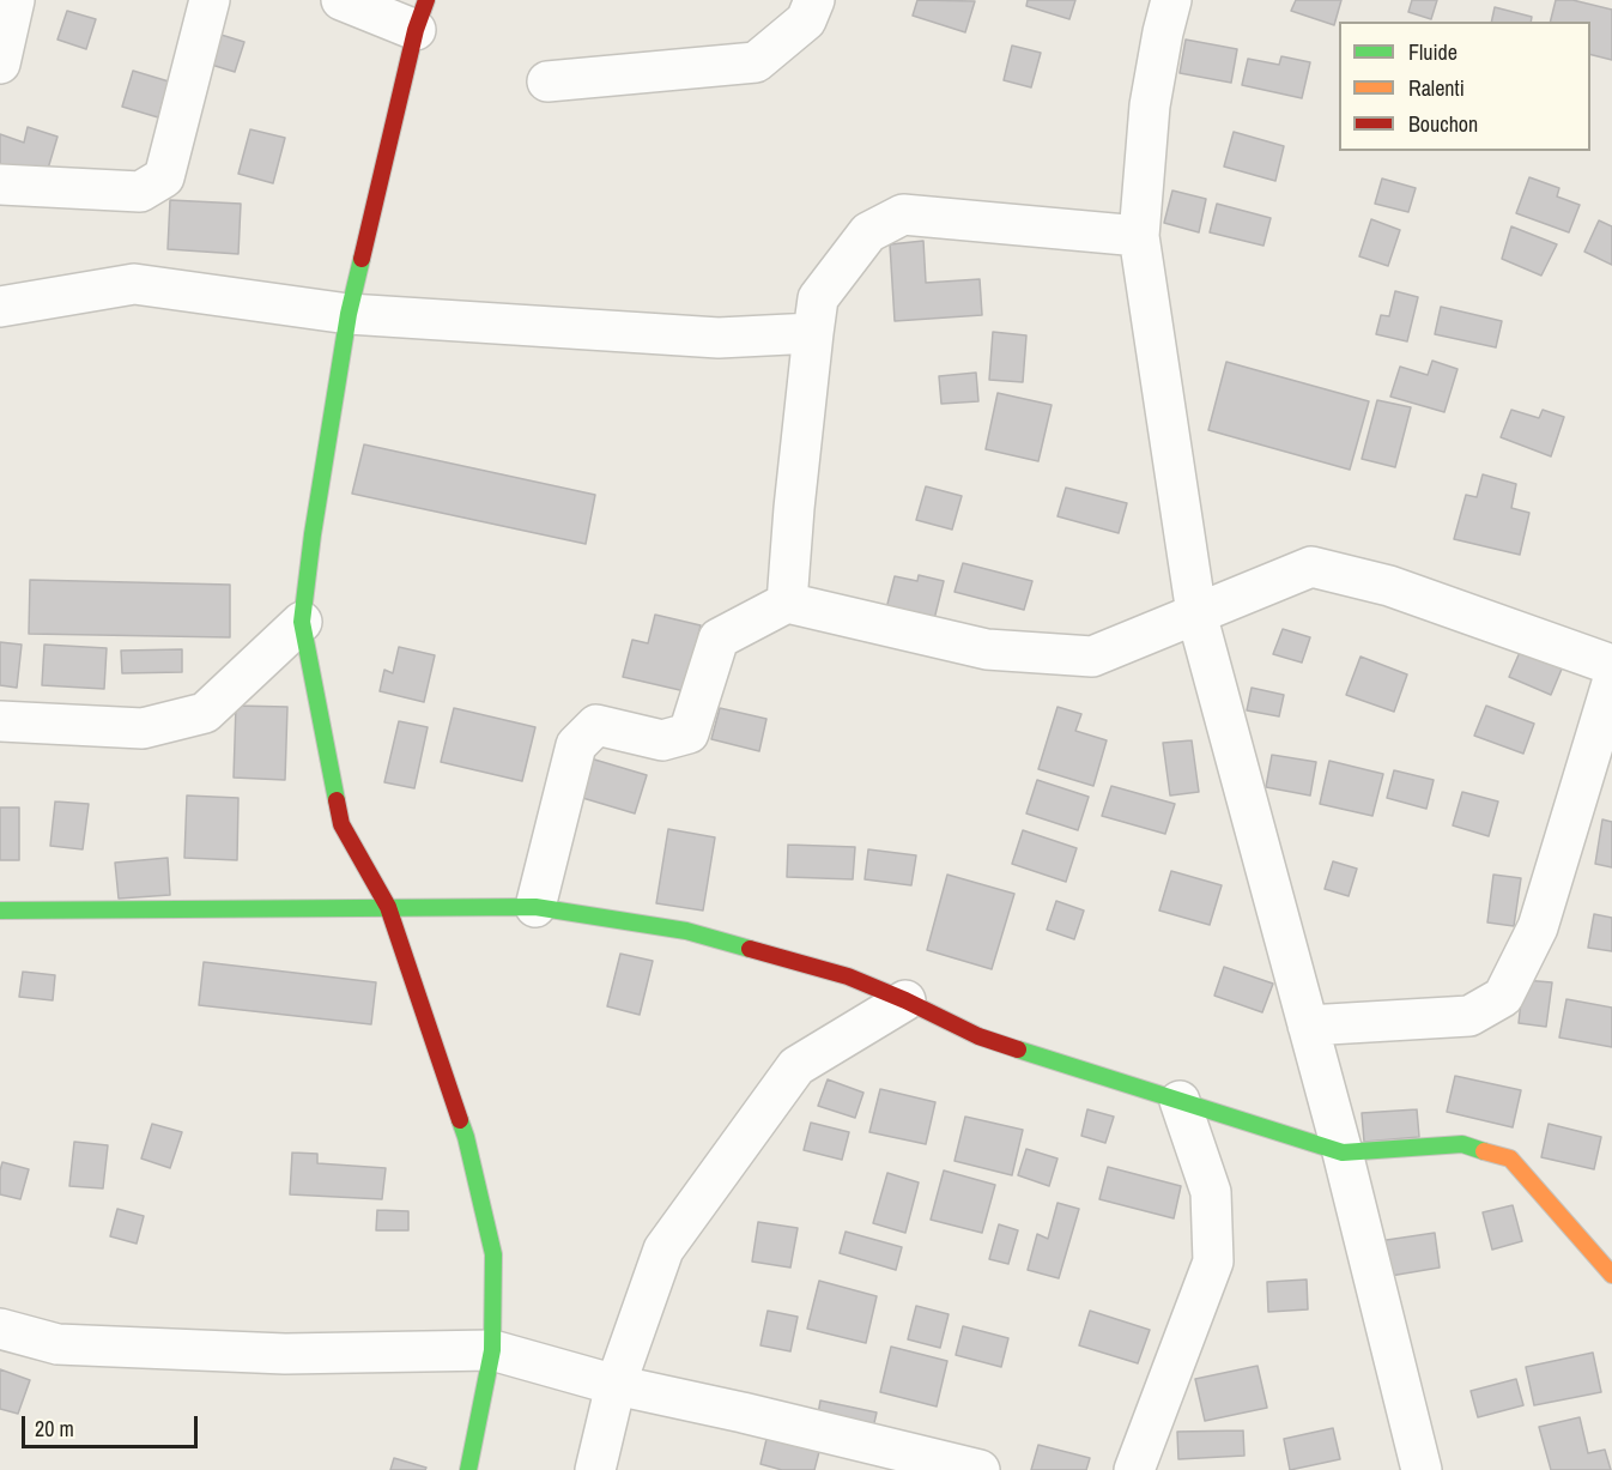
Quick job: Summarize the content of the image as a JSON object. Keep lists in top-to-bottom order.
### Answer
{
  "legend": ["Fluide", "Ralenti", "Bouchon"],
  "scale_bar": "20 m"
}
